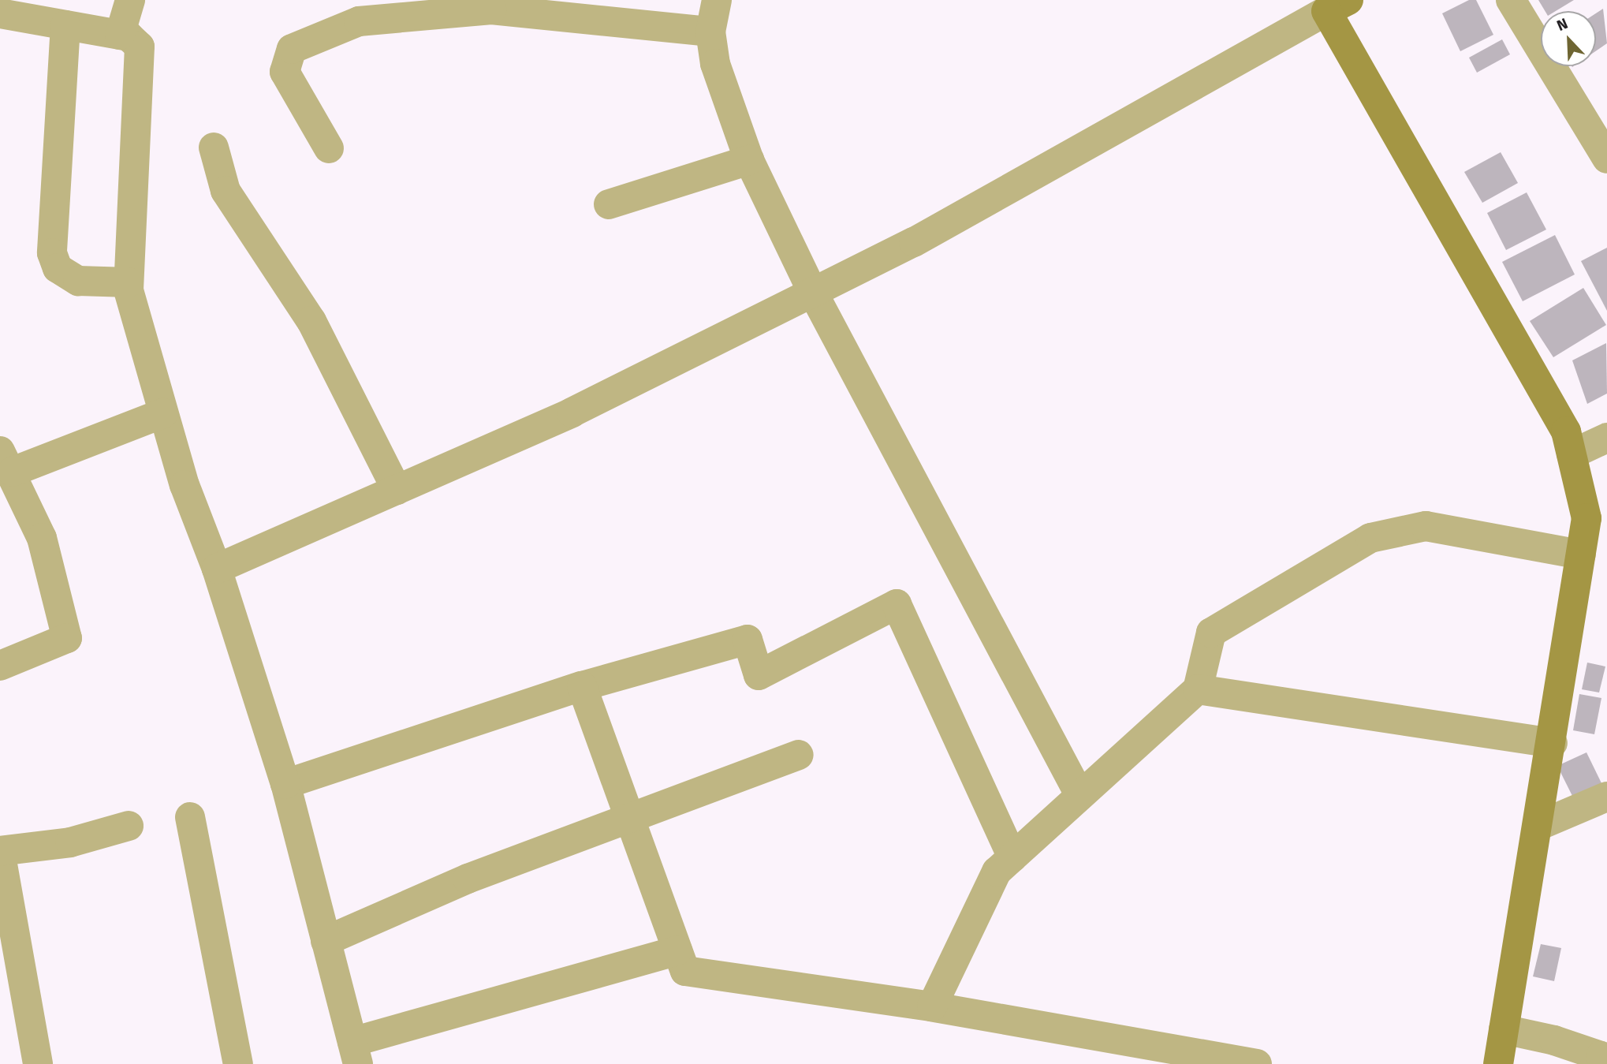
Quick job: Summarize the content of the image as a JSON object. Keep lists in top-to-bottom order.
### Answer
{
  "north": "top left"
}
